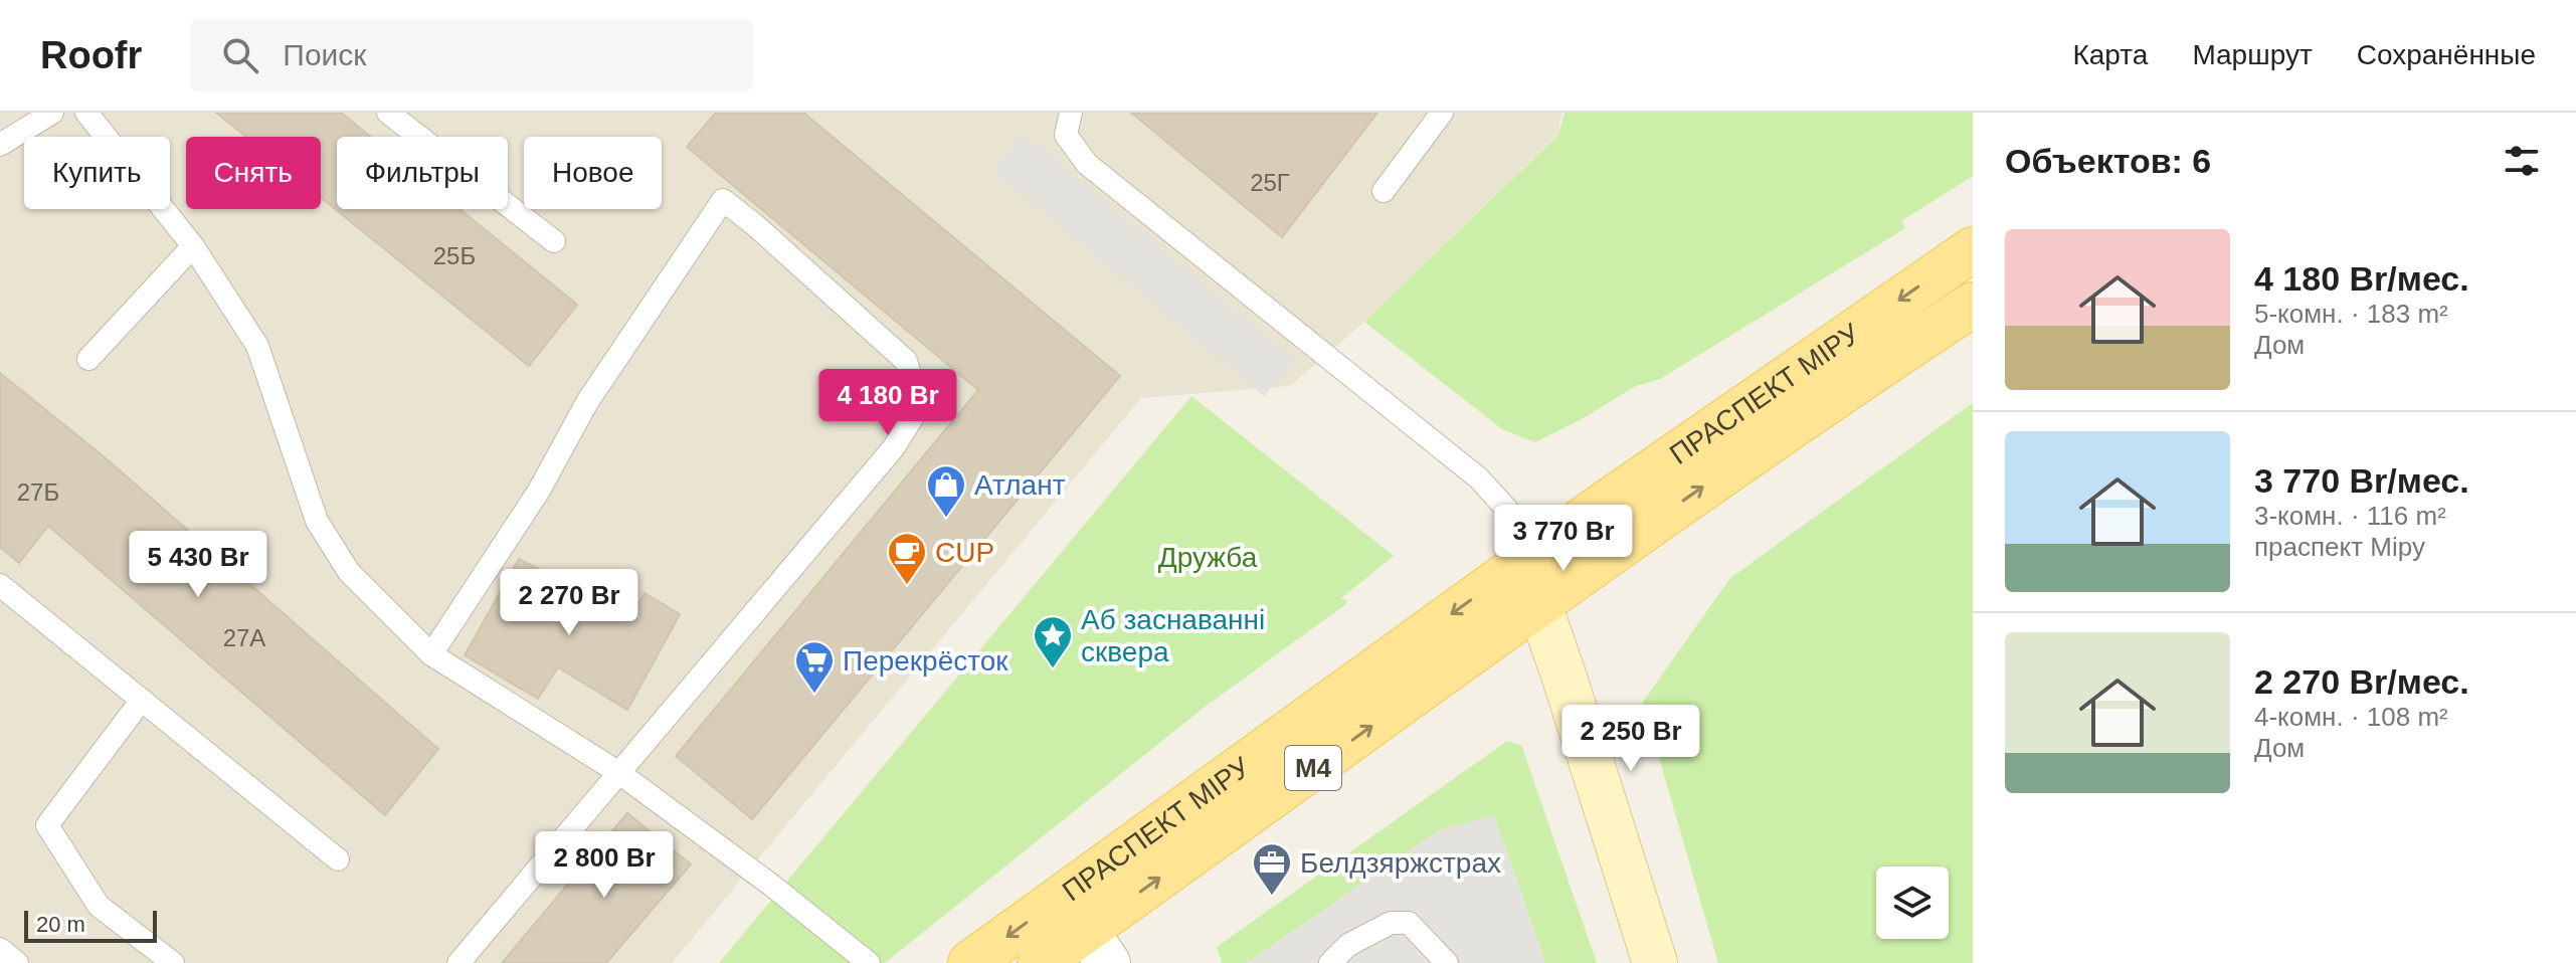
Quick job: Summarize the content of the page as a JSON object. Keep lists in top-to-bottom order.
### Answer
{
  "streets": {
    "main road": ["ПРАСПЕКТ МІРУ", "М4"]
  },
  "parks": ["Дружба"],
  "places": {
    "shop": ["Атлант"],
    "cafe": ["CUP"],
    "place": ["Аб заснаванні сквера"],
    "supermarket": ["Перекрёсток"],
    "office": ["Белдзяржстрах"]
  },
  "house_numbers": [
    "25Г",
    "25Б",
    "27Б",
    "27А"
  ],
  "scale_bar": "20 m",
  "page": {
    "header": "Roofr",
    "search": "Поиск",
    "nav": ["Карта", "Маршрут", "Сохранённые"],
    "heading": "Объектов: 6",
    "chip": [
      "Купить",
      "Снять",
      "Фильтры",
      "Новое"
    ],
    "list": [
      {
        "name": "4 180 Br/мес.",
        "note": "5-комн. · 183 m² · Дом"
      },
      {
        "name": "3 770 Br/мес.",
        "note": "3-комн. · 116 m² · праспект Міру"
      },
      {
        "name": "2 270 Br/мес.",
        "note": "4-комн. · 108 m² · Дом"
      }
    ],
    "price": [
      "4 180 Br",
      "3 770 Br",
      "5 430 Br",
      "2 270 Br",
      "2 250 Br",
      "2 800 Br"
    ],
    "scale": "20 m"
  }
}
